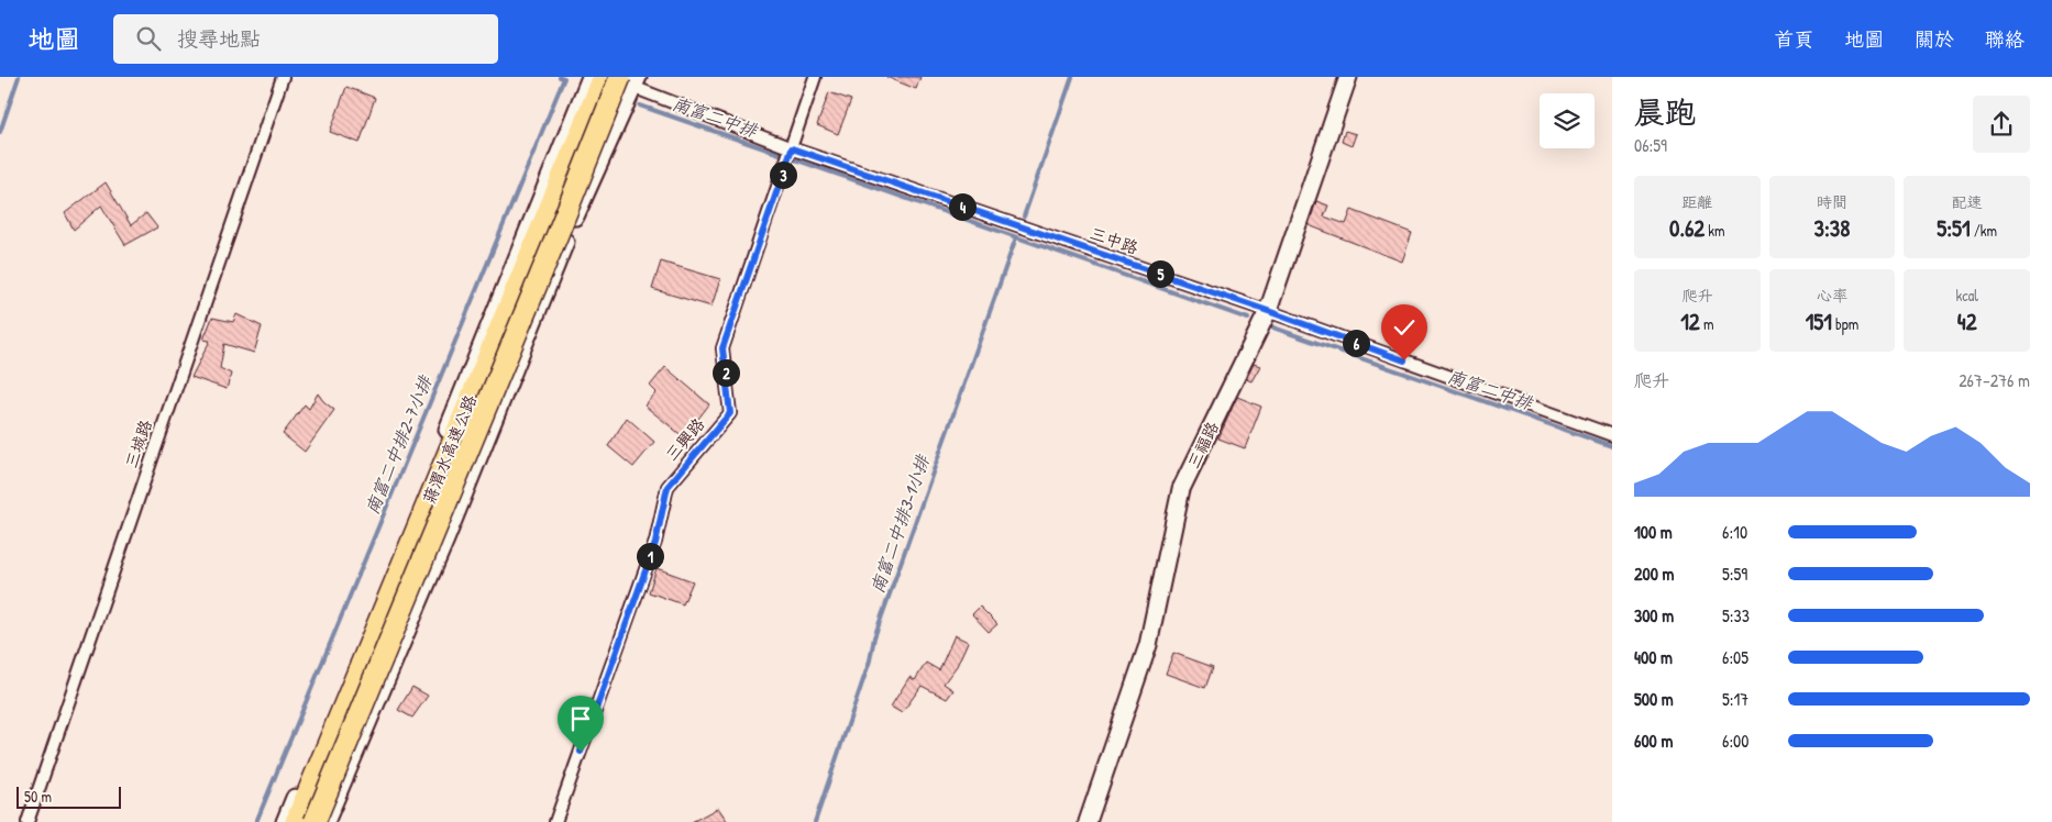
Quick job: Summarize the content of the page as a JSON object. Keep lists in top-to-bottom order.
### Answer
{
  "streets": {
    "highway": ["蔣渭水高速公路"],
    "main road": ["三福路"],
    "street": ["三中路", "三興路", "三城路"]
  },
  "crossings": [
    ["三中路", "三興路"],
    ["三中路", "三福路"],
    ["三中路", "蔣渭水高速公路"]
  ],
  "water": ["南富二中排", "南富二中排2-7小排", "南富二中排3-1小排"],
  "scale_bar": "50 m",
  "page": {
    "header": "地圖",
    "search": "搜尋地點",
    "nav": [
      "首頁",
      "地圖",
      "關於",
      "聯絡"
    ],
    "heading": ["晨跑", "06:59"],
    "pins": [
      "3",
      "4",
      "5",
      "6",
      "2",
      "1"
    ],
    "stats": [
      ["距離", "0.62 km"],
      ["時間", "3:38"],
      ["配速", "5:51 /km"],
      ["爬升", "12 m"],
      ["心率", "151 bpm"],
      ["kcal", "42"]
    ],
    "chart": ["爬升", "267–276 m"],
    "list": [
      {
        "name": "100 m",
        "note": "6:10"
      },
      {
        "name": "200 m",
        "note": "5:59"
      },
      {
        "name": "300 m",
        "note": "5:33"
      },
      {
        "name": "400 m",
        "note": "6:05"
      },
      {
        "name": "500 m",
        "note": "5:17"
      },
      {
        "name": "600 m",
        "note": "6:00"
      }
    ],
    "scale": "50 m"
  }
}
